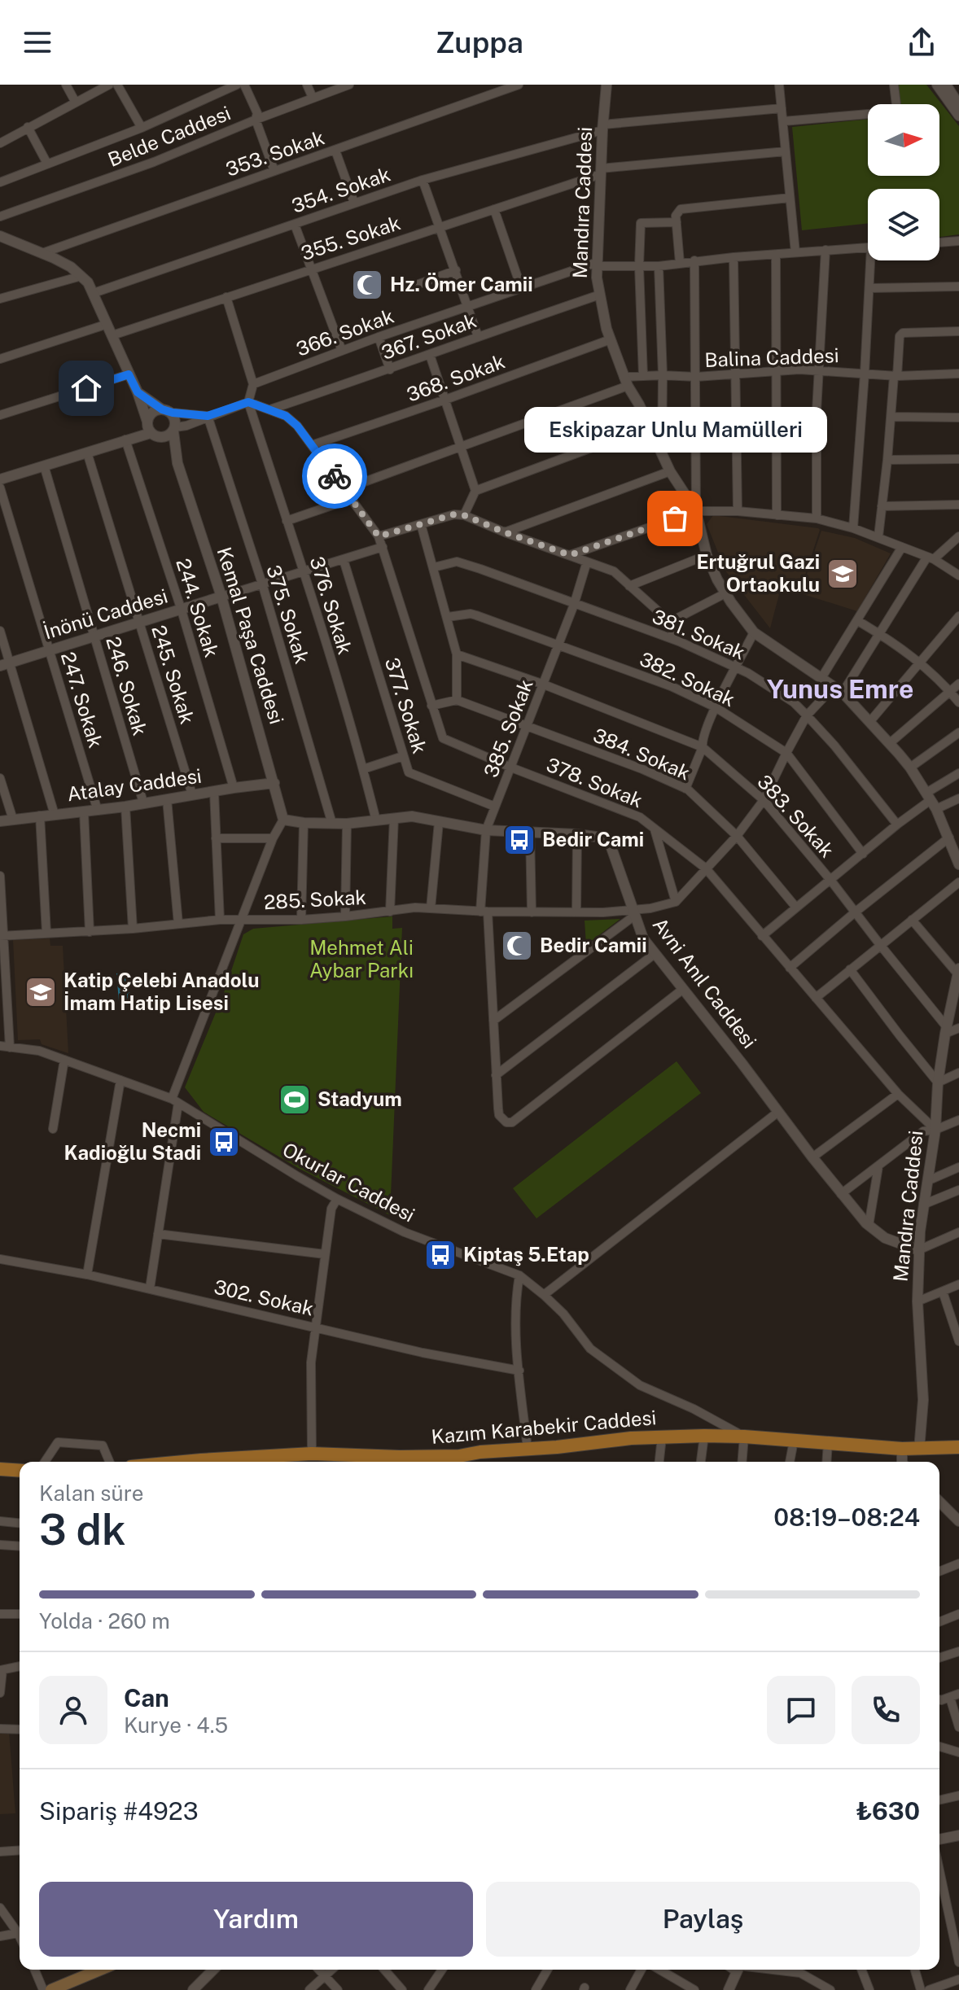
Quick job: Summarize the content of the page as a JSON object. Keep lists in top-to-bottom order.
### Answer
{
  "streets": {
    "main road": ["Kazım Karabekir Caddesi"],
    "street": [
      "Belde Caddesi",
      "353. Sokak",
      "354. Sokak",
      "Mandıra Caddesi",
      "355. Sokak",
      "366. Sokak",
      "367. Sokak",
      "Balina Caddesi",
      "368. Sokak",
      "376. Sokak",
      "244. Sokak",
      "İnönü Caddesi",
      "375. Sokak",
      "381. Sokak",
      "Kemal Paşa Caddesi",
      "245. Sokak",
      "382. Sokak",
      "246. Sokak",
      "247. Sokak",
      "377. Sokak",
      "385. Sokak",
      "384. Sokak",
      "378. Sokak",
      "Atalay Caddesi",
      "383. Sokak",
      "285. Sokak",
      "Avni Anıl Caddesi",
      "Okurlar Caddesi",
      "302. Sokak"
    ]
  },
  "crossings": [
    ["354. Sokak", "Mandıra Caddesi"],
    ["Mandıra Caddesi", "355. Sokak"],
    ["Mandıra Caddesi", "366. Sokak"],
    ["Mandıra Caddesi", "367. Sokak"],
    ["Mandıra Caddesi", "Balina Caddesi"],
    ["Mandıra Caddesi", "368. Sokak"],
    ["Mandıra Caddesi", "378. Sokak"],
    ["Mandıra Caddesi", "383. Sokak"],
    ["Mandıra Caddesi", "Avni Anıl Caddesi"],
    ["Mandıra Caddesi", "Kazım Karabekir Caddesi"],
    ["367. Sokak", "378. Sokak"],
    ["Balina Caddesi", "378. Sokak"],
    ["368. Sokak", "378. Sokak"],
    ["376. Sokak", "378. Sokak"],
    ["376. Sokak", "Avni Anıl Caddesi"],
    ["244. Sokak", "İnönü Caddesi"],
    ["244. Sokak", "Atalay Caddesi"],
    ["İnönü Caddesi", "Kemal Paşa Caddesi"],
    ["İnönü Caddesi", "245. Sokak"],
    ["İnönü Caddesi", "246. Sokak"],
    ["İnönü Caddesi", "247. Sokak"],
    ["375. Sokak", "Avni Anıl Caddesi"],
    ["381. Sokak", "385. Sokak"],
    ["Kemal Paşa Caddesi", "Atalay Caddesi"],
    ["Kemal Paşa Caddesi", "Avni Anıl Caddesi"],
    ["245. Sokak", "Atalay Caddesi"],
    ["382. Sokak", "385. Sokak"],
    ["246. Sokak", "Atalay Caddesi"],
    ["247. Sokak", "Atalay Caddesi"],
    ["377. Sokak", "385. Sokak"],
    ["385. Sokak", "384. Sokak"],
    ["385. Sokak", "378. Sokak"],
    ["385. Sokak", "383. Sokak"],
    ["385. Sokak", "285. Sokak"],
    ["385. Sokak", "Avni Anıl Caddesi"],
    ["285. Sokak", "Avni Anıl Caddesi"],
    ["Okurlar Caddesi", "Kazım Karabekir Caddesi"]
  ],
  "districts": ["Yunus Emre"],
  "parks": ["Mehmet Ali Aybar Parkı"],
  "places": {
    "mosque": ["Hz. Ömer Camii", "Bedir Camii"],
    "other": ["Eskipazar Unlu Mamülleri"],
    "school or university": ["Ertuğrul Gazi Ortaokulu", "Katip Çelebi Anadolu İmam Hatip Lisesi"],
    "bus stop": ["Bedir Cami", "Necmi Kadioğlu Stadi", "Kiptaş 5.Etap"],
    "sports": ["Stadyum"]
  },
  "north": "right",
  "page": {
    "header": "Zuppa",
    "bubble": "Eskipazar Unlu Mamülleri",
    "heading": ["3 dk", "Kalan süre", "08:19–08:24"],
    "panel": [
      "Can",
      "Kurye · 4.5",
      "Sipariş #4923",
      "₺630"
    ],
    "bar": "Yolda · 260 m",
    "buttons": ["Yardım", "Paylaş"]
  }
}
